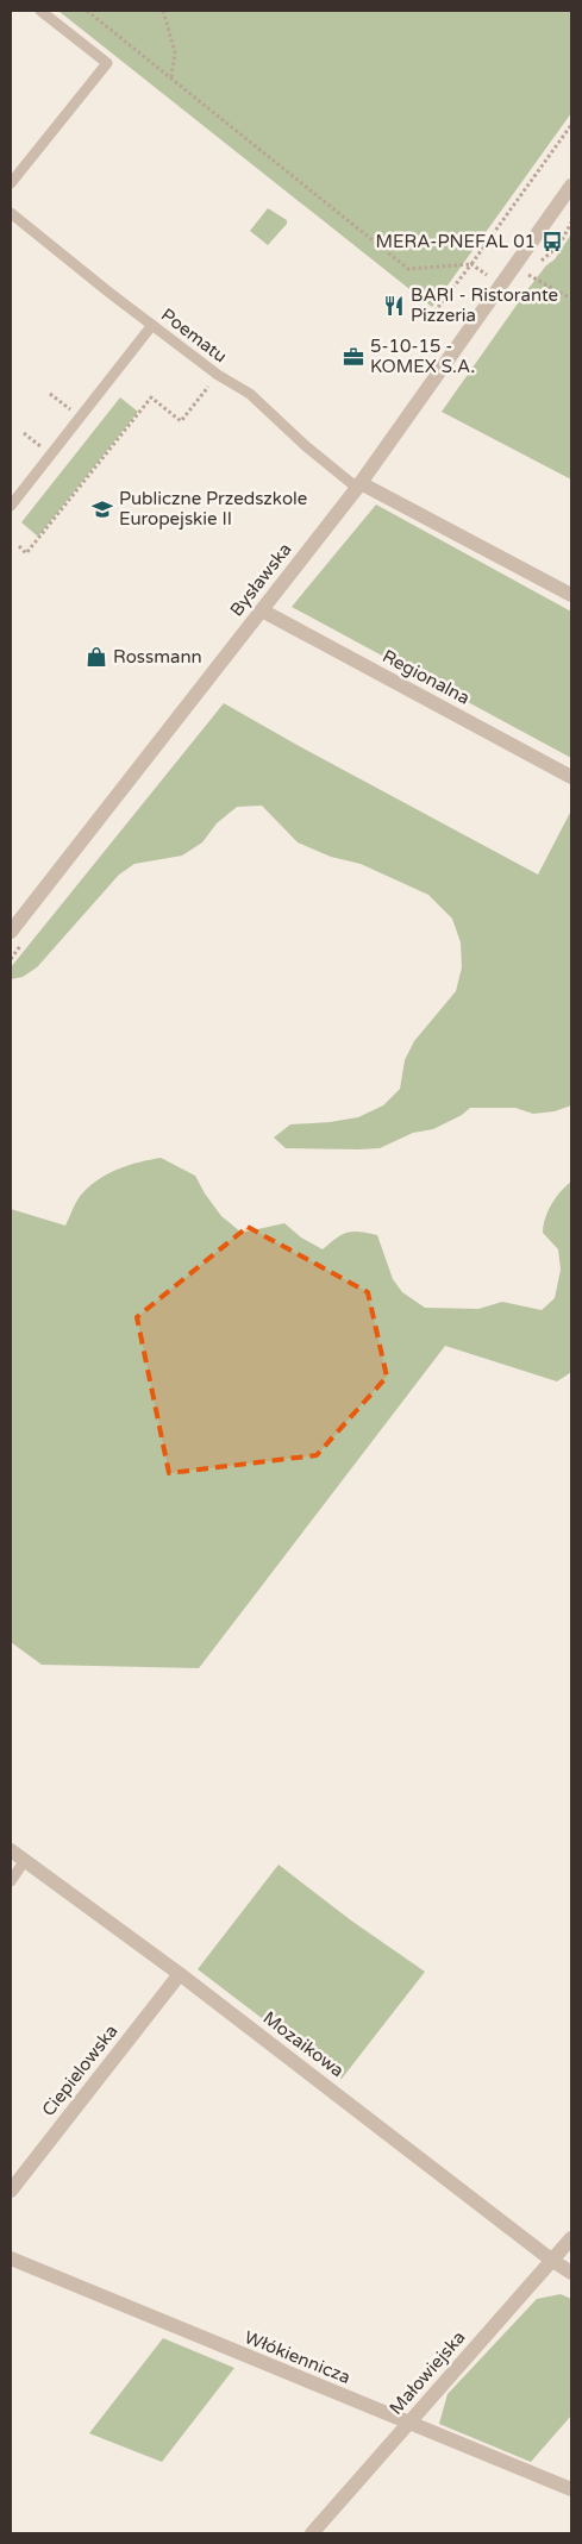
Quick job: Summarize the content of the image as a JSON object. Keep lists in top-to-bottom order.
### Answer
{
  "streets": {
    "street": [
      "Bysławska",
      "Regionalna",
      "Mozaikowa",
      "Ciepielowska",
      "Włókiennicza",
      "Małowiejska"
    ],
    "lane": ["Poematu"]
  },
  "crossings": [
    ["Poematu", "Bysławska"],
    ["Bysławska", "Regionalna"],
    ["Mozaikowa", "Ciepielowska"],
    ["Mozaikowa", "Małowiejska"],
    ["Włókiennicza", "Małowiejska"]
  ],
  "places": {
    "bus stop": ["MERA-PNEFAL 01"],
    "restaurant": ["BARI - Ristorante Pizzeria"],
    "office": ["5-10-15 - KOMEX S.A."],
    "school or university": ["Publiczne Przedszkole Europejskie II"],
    "shop": ["Rossmann"]
  }
}
